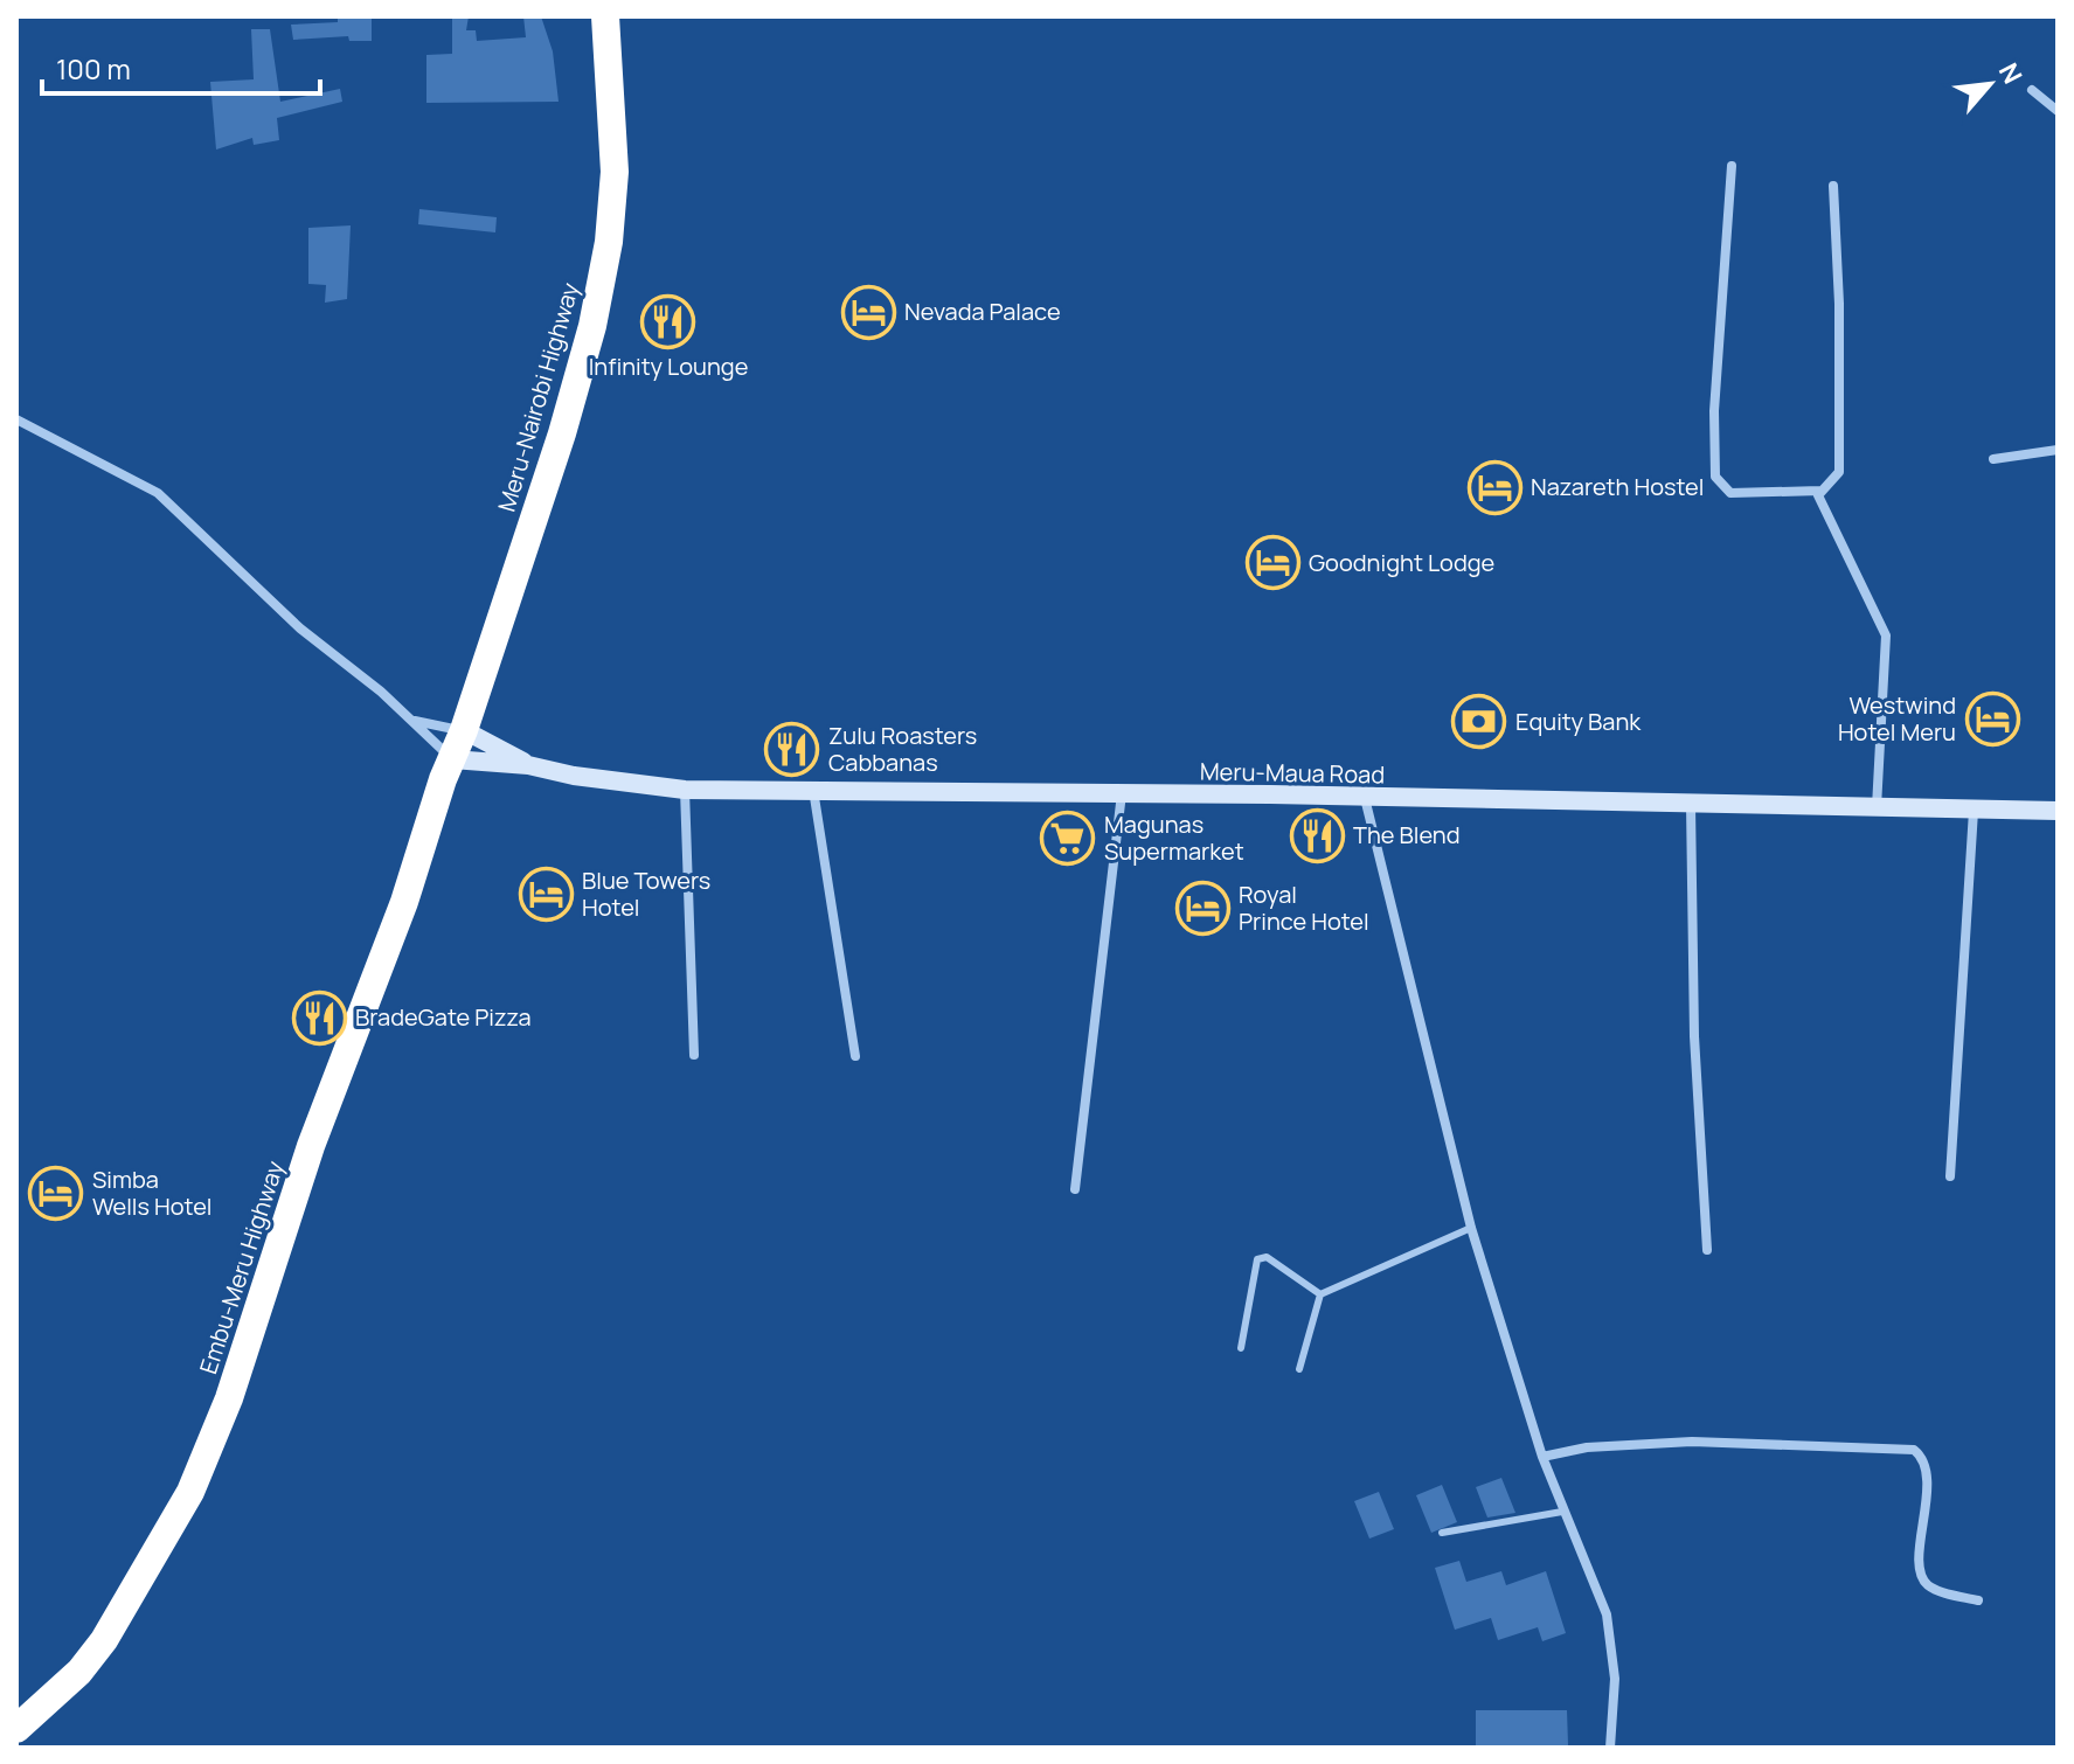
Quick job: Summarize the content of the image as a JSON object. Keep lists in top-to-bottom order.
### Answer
{
  "streets": {
    "highway": ["Meru-Nairobi Highway", "Embu-Meru Highway"],
    "main road": ["Meru-Maua Road"]
  },
  "crossings": [
    ["Meru-Nairobi Highway", "Meru-Maua Road"],
    ["Meru-Nairobi Highway", "Embu-Meru Highway"],
    ["Meru-Maua Road", "Embu-Meru Highway"]
  ],
  "places": {
    "hotel": [
      "Nevada Palace",
      "Nazareth Hostel",
      "Goodnight Lodge",
      "Westwind Hotel Meru",
      "Blue Towers Hotel",
      "Royal Prince Hotel",
      "Simba Wells Hotel"
    ],
    "restaurant": [
      "Infinity Lounge",
      "Zulu Roasters Cabbanas",
      "The Blend",
      "BradeGate Pizza"
    ],
    "bank": ["Equity Bank"],
    "supermarket": ["Magunas Supermarket"]
  },
  "scale_bar": "100 m",
  "north": "top right"
}
